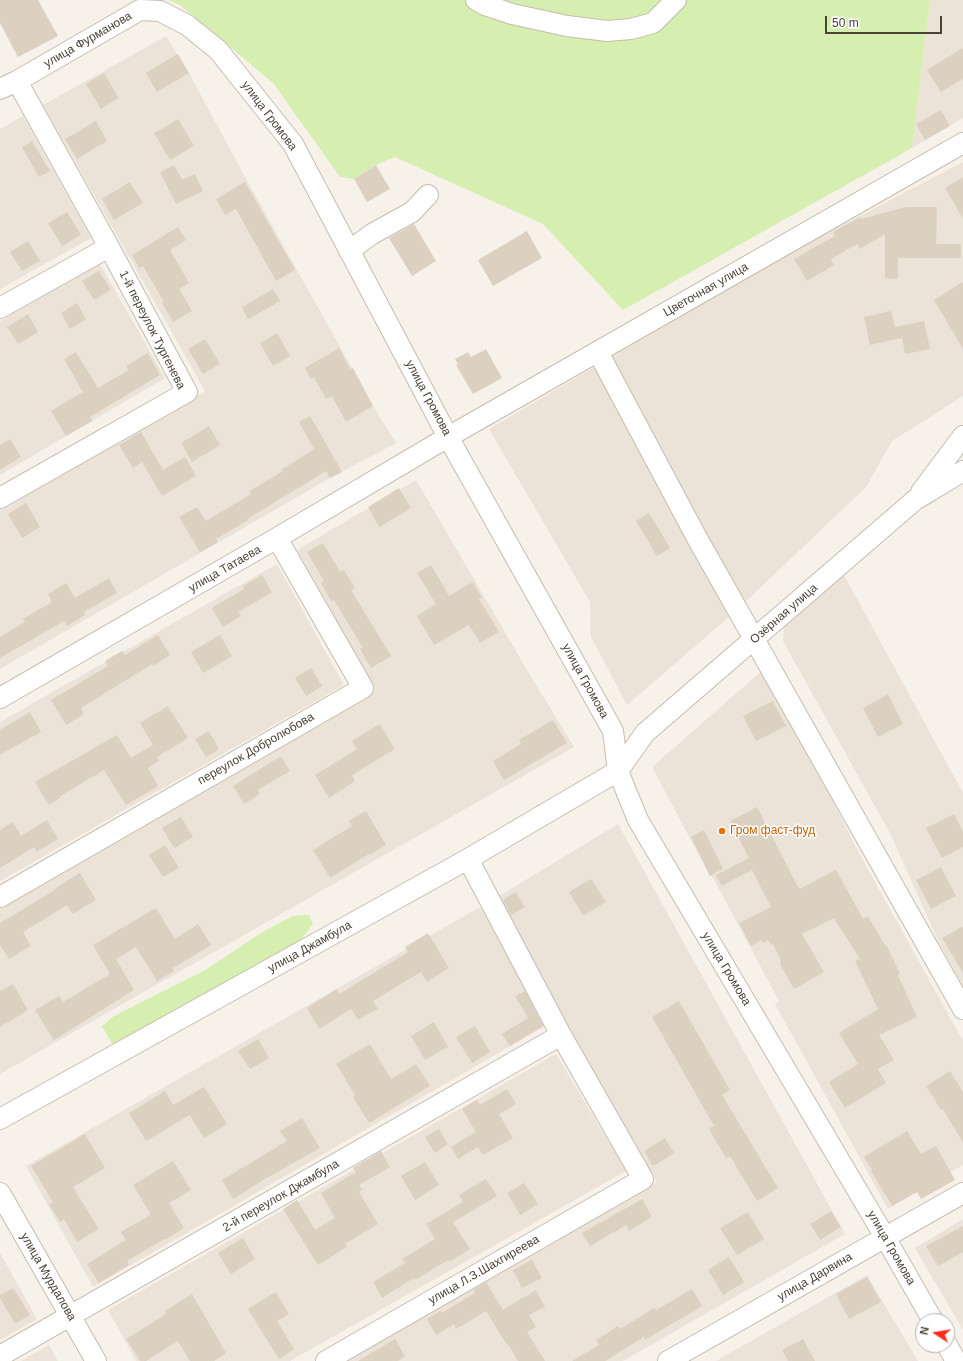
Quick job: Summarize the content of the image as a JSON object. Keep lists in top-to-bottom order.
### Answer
{
  "streets": {
    "street": [
      "улица Фурманова",
      "улица Громова",
      "Цветочная улица",
      "1-й переулок Тургенева",
      "улица Татаева",
      "Озёрная улица",
      "переулок Добролюбова",
      "улица Джамбула",
      "2-й переулок Джамбула",
      "улица Л.З.Шахгиреева",
      "улица Мурдалова",
      "улица Дарвина"
    ]
  },
  "crossings": [
    ["улица Фурманова", "улица Громова"],
    ["улица Фурманова", "1-й переулок Тургенева"],
    ["улица Громова", "Цветочная улица"],
    ["улица Громова", "улица Татаева"],
    ["улица Громова", "Озёрная улица"],
    ["улица Громова", "улица Джамбула"],
    ["улица Громова", "улица Дарвина"],
    ["Цветочная улица", "улица Татаева"],
    ["улица Татаева", "переулок Добролюбова"],
    ["Озёрная улица", "улица Джамбула"],
    ["2-й переулок Джамбула", "улица Л.З.Шахгиреева"],
    ["2-й переулок Джамбула", "улица Мурдалова"]
  ],
  "places": ["Гром фаст-фуд"],
  "scale_bar": "50 m",
  "north": "left"
}
